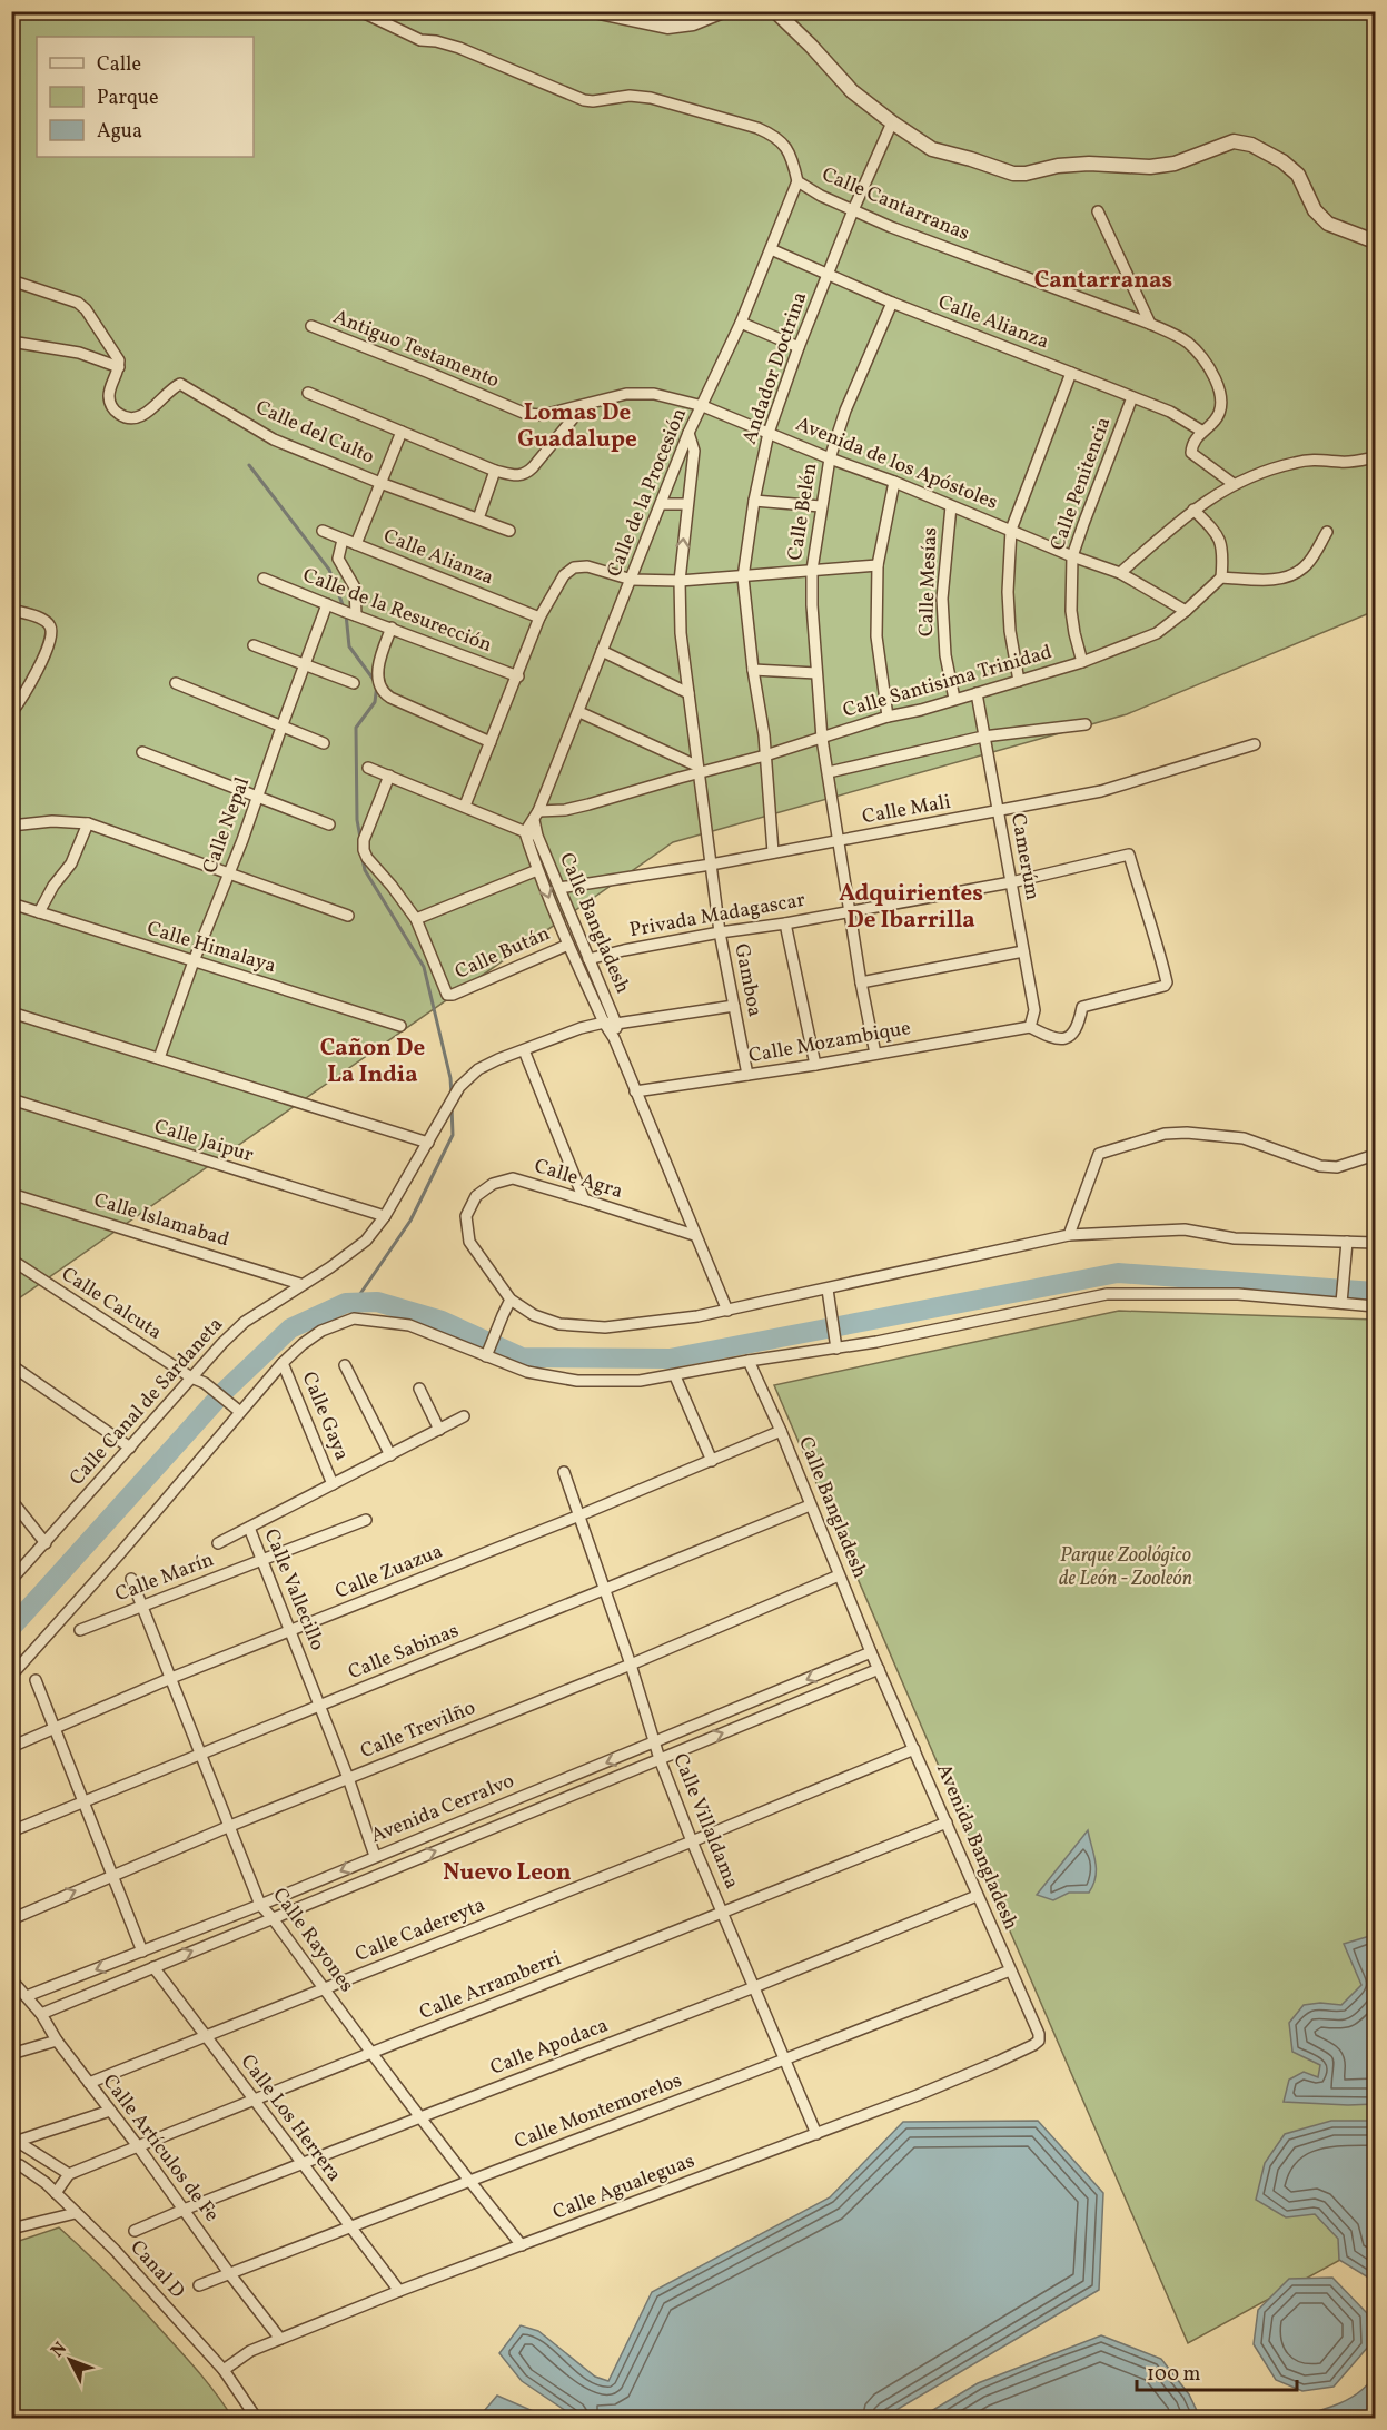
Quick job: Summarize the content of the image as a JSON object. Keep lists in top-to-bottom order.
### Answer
{
  "streets": {
    "street": [
      "Calle Cantarranas",
      "Calle Alianza",
      "Antiguo Testamento",
      "Andador Doctrina",
      "Calle del Culto",
      "Avenida de los Apóstoles",
      "Calle Penitencia",
      "Calle de la Procesión",
      "Calle Belén",
      "Calle Mesías",
      "Calle de la Resurección",
      "Calle Santisima Trinidad",
      "Calle Mali",
      "Calle Nepal",
      "Camerúm",
      "Privada Madagascar",
      "Calle Bangladesh",
      "Calle Himalaya",
      "Calle Bután",
      "Gamboa",
      "Calle Mozambique",
      "Calle Jaipur",
      "Calle Agra",
      "Calle Islamabad",
      "Calle Calcuta",
      "Calle Canal de Sardaneta",
      "Calle Gaya",
      "Calle Zuazua",
      "Calle Marín",
      "Calle Vallecillo",
      "Calle Sabinas",
      "Calle Trevilño",
      "Avenida Cerralvo",
      "Calle Villaldama",
      "Avenida Bangladesh",
      "Calle Cadereyta",
      "Calle Rayones",
      "Calle Arramberri",
      "Calle Apodaca",
      "Calle Montemorelos",
      "Calle Los Herrera",
      "Calle Artículos de Fe",
      "Calle Agualeguas",
      "Canal D"
    ]
  },
  "crossings": [
    ["Calle Cantarranas", "Calle Alianza"],
    ["Calle Cantarranas", "Andador Doctrina"],
    ["Calle Cantarranas", "Calle de la Procesión"],
    ["Calle Alianza", "Andador Doctrina"],
    ["Calle Alianza", "Calle Penitencia"],
    ["Calle Alianza", "Calle de la Procesión"],
    ["Calle Alianza", "Calle Belén"],
    ["Antiguo Testamento", "Avenida de los Apóstoles"],
    ["Andador Doctrina", "Avenida de los Apóstoles"],
    ["Andador Doctrina", "Calle Santisima Trinidad"],
    ["Andador Doctrina", "Calle Mali"],
    ["Avenida de los Apóstoles", "Calle Penitencia"],
    ["Avenida de los Apóstoles", "Calle de la Procesión"],
    ["Avenida de los Apóstoles", "Calle Belén"],
    ["Avenida de los Apóstoles", "Calle Mesías"],
    ["Avenida de los Apóstoles", "Calle Santisima Trinidad"],
    ["Calle Penitencia", "Calle Santisima Trinidad"],
    ["Calle de la Procesión", "Calle Santisima Trinidad"],
    ["Calle de la Procesión", "Calle Bangladesh"],
    ["Calle de la Procesión", "Gamboa"],
    ["Calle Belén", "Calle Santisima Trinidad"],
    ["Calle Belén", "Calle Mali"],
    ["Calle Belén", "Privada Madagascar"],
    ["Calle Belén", "Calle Mozambique"],
    ["Calle Mesías", "Calle Santisima Trinidad"],
    ["Calle de la Resurección", "Calle Nepal"],
    ["Calle Santisima Trinidad", "Camerúm"],
    ["Calle Santisima Trinidad", "Gamboa"],
    ["Calle Mali", "Camerúm"],
    ["Calle Mali", "Calle Bangladesh"],
    ["Calle Mali", "Gamboa"],
    ["Calle Nepal", "Calle Himalaya"],
    ["Camerúm", "Privada Madagascar"],
    ["Camerúm", "Calle Mozambique"],
    ["Privada Madagascar", "Calle Bangladesh"],
    ["Privada Madagascar", "Gamboa"],
    ["Privada Madagascar", "Calle Mozambique"],
    ["Calle Bangladesh", "Calle Bután"],
    ["Calle Bangladesh", "Calle Mozambique"],
    ["Calle Bangladesh", "Calle Agra"],
    ["Calle Bangladesh", "Calle Canal de Sardaneta"],
    ["Calle Bangladesh", "Calle Zuazua"],
    ["Calle Bangladesh", "Calle Sabinas"],
    ["Calle Bangladesh", "Calle Trevilño"],
    ["Calle Bangladesh", "Avenida Cerralvo"],
    ["Calle Bangladesh", "Avenida Bangladesh"],
    ["Gamboa", "Calle Mozambique"],
    ["Gamboa", "Calle Canal de Sardaneta"],
    ["Calle Jaipur", "Calle Canal de Sardaneta"],
    ["Calle Islamabad", "Calle Canal de Sardaneta"],
    ["Calle Calcuta", "Calle Canal de Sardaneta"],
    ["Calle Gaya", "Calle Vallecillo"],
    ["Calle Zuazua", "Calle Vallecillo"],
    ["Calle Zuazua", "Calle Villaldama"],
    ["Calle Zuazua", "Calle Rayones"],
    ["Calle Marín", "Calle Vallecillo"],
    ["Calle Marín", "Calle Rayones"],
    ["Calle Vallecillo", "Calle Sabinas"],
    ["Calle Vallecillo", "Calle Trevilño"],
    ["Calle Vallecillo", "Avenida Cerralvo"],
    ["Calle Sabinas", "Calle Villaldama"],
    ["Calle Sabinas", "Calle Rayones"],
    ["Calle Trevilño", "Calle Villaldama"],
    ["Calle Trevilño", "Calle Rayones"],
    ["Avenida Cerralvo", "Calle Villaldama"],
    ["Avenida Cerralvo", "Avenida Bangladesh"],
    ["Avenida Cerralvo", "Calle Rayones"],
    ["Avenida Cerralvo", "Calle Los Herrera"],
    ["Avenida Cerralvo", "Calle Artículos de Fe"],
    ["Calle Villaldama", "Calle Cadereyta"],
    ["Calle Villaldama", "Calle Arramberri"],
    ["Calle Villaldama", "Calle Apodaca"],
    ["Calle Villaldama", "Calle Montemorelos"],
    ["Calle Villaldama", "Calle Agualeguas"],
    ["Avenida Bangladesh", "Calle Cadereyta"],
    ["Avenida Bangladesh", "Calle Arramberri"],
    ["Avenida Bangladesh", "Calle Apodaca"],
    ["Avenida Bangladesh", "Calle Montemorelos"],
    ["Avenida Bangladesh", "Calle Agualeguas"],
    ["Calle Cadereyta", "Calle Rayones"],
    ["Calle Cadereyta", "Calle Los Herrera"],
    ["Calle Cadereyta", "Calle Artículos de Fe"],
    ["Calle Rayones", "Calle Arramberri"],
    ["Calle Rayones", "Calle Apodaca"],
    ["Calle Rayones", "Calle Montemorelos"],
    ["Calle Rayones", "Calle Agualeguas"],
    ["Calle Arramberri", "Calle Los Herrera"],
    ["Calle Arramberri", "Calle Artículos de Fe"],
    ["Calle Apodaca", "Calle Los Herrera"],
    ["Calle Apodaca", "Calle Artículos de Fe"],
    ["Calle Montemorelos", "Calle Los Herrera"],
    ["Calle Montemorelos", "Calle Artículos de Fe"],
    ["Calle Los Herrera", "Calle Agualeguas"],
    ["Calle Artículos de Fe", "Calle Agualeguas"],
    ["Calle Agualeguas", "Canal D"]
  ],
  "districts": [
    "Cantarranas",
    "Lomas De Guadalupe",
    "Adquirientes De Ibarrilla",
    "Cañon De La India",
    "Nuevo Leon"
  ],
  "parks": ["Parque Zoológico de León - Zooleón"],
  "legend": ["Calle", "Parque", "Agua"],
  "scale_bar": "100 m",
  "north": "top left"
}
